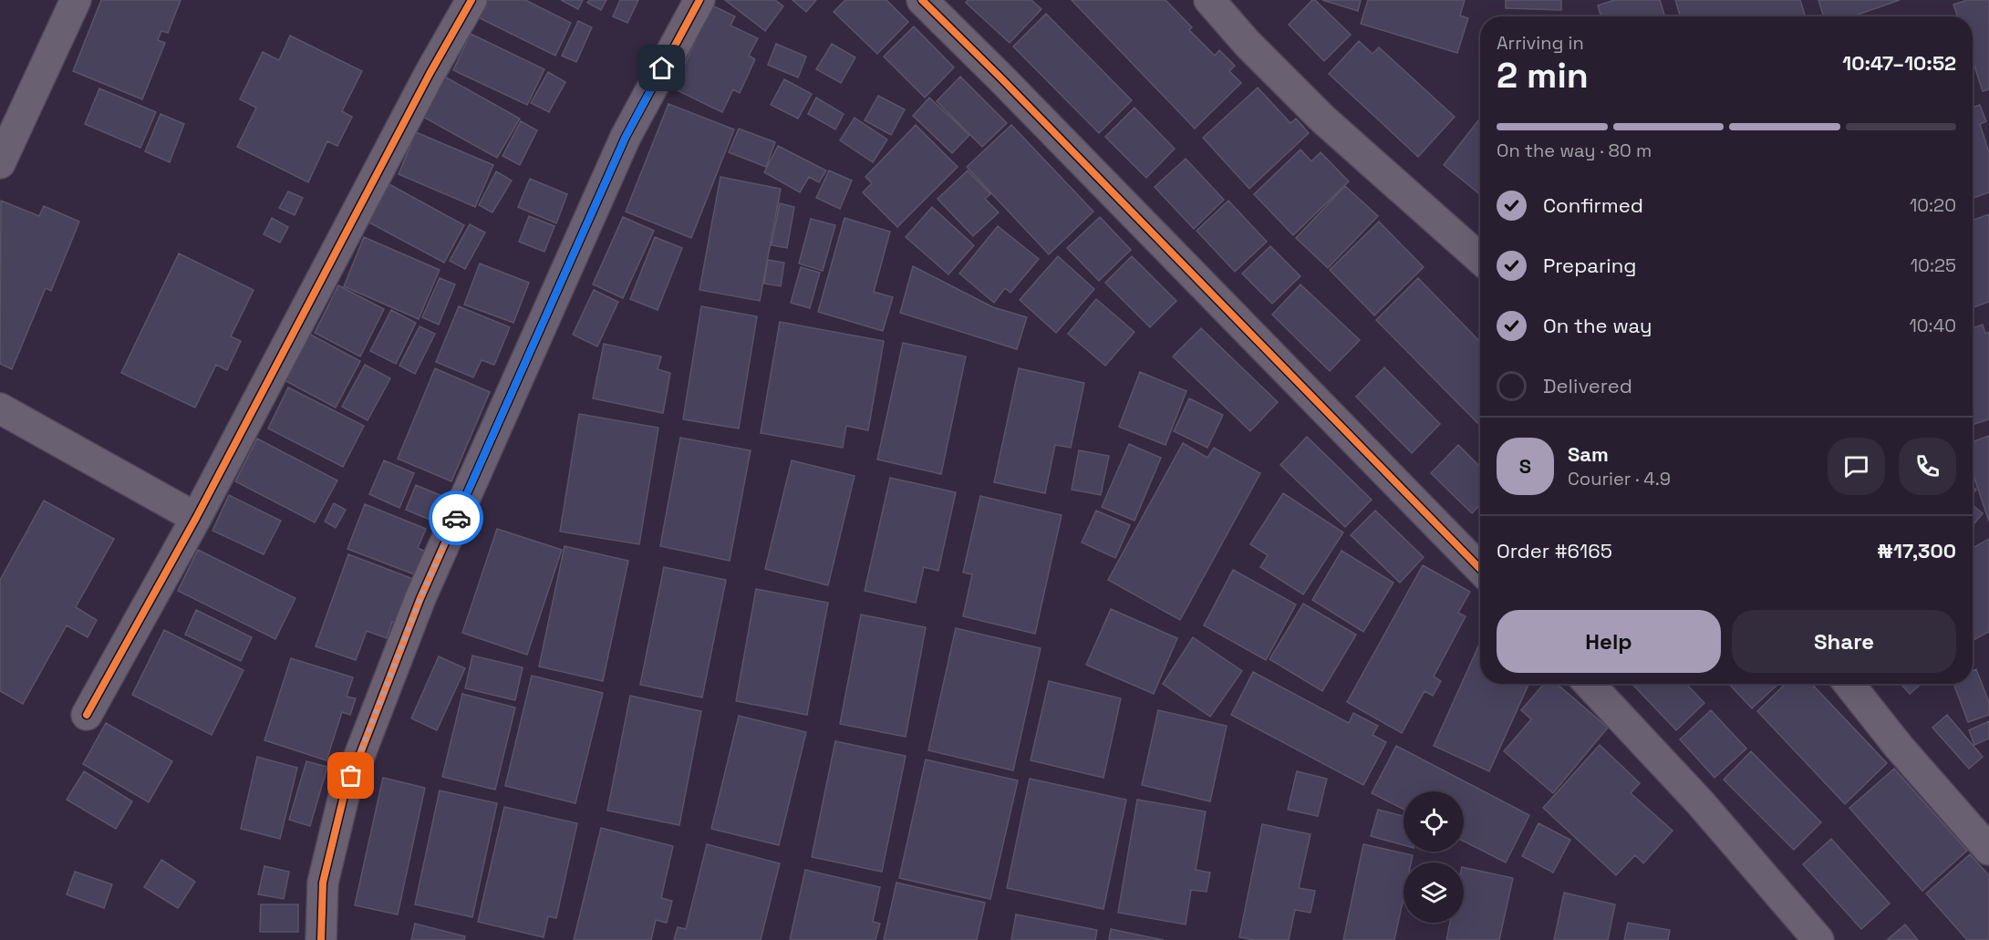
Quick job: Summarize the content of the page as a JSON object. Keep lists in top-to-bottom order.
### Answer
{
  "page": {
    "heading": ["2 min", "Arriving in", "10:47–10:52"],
    "panel": [
      "Sam",
      "Courier · 4.9",
      "Order #6165",
      "₦17,300"
    ],
    "bar": "On the way · 80 m",
    "list": [
      ["Confirmed", "10:20"],
      ["Preparing", "10:25"],
      ["On the way", "10:40"],
      "Delivered"
    ],
    "round": "S",
    "buttons": ["Help", "Share"]
  }
}
